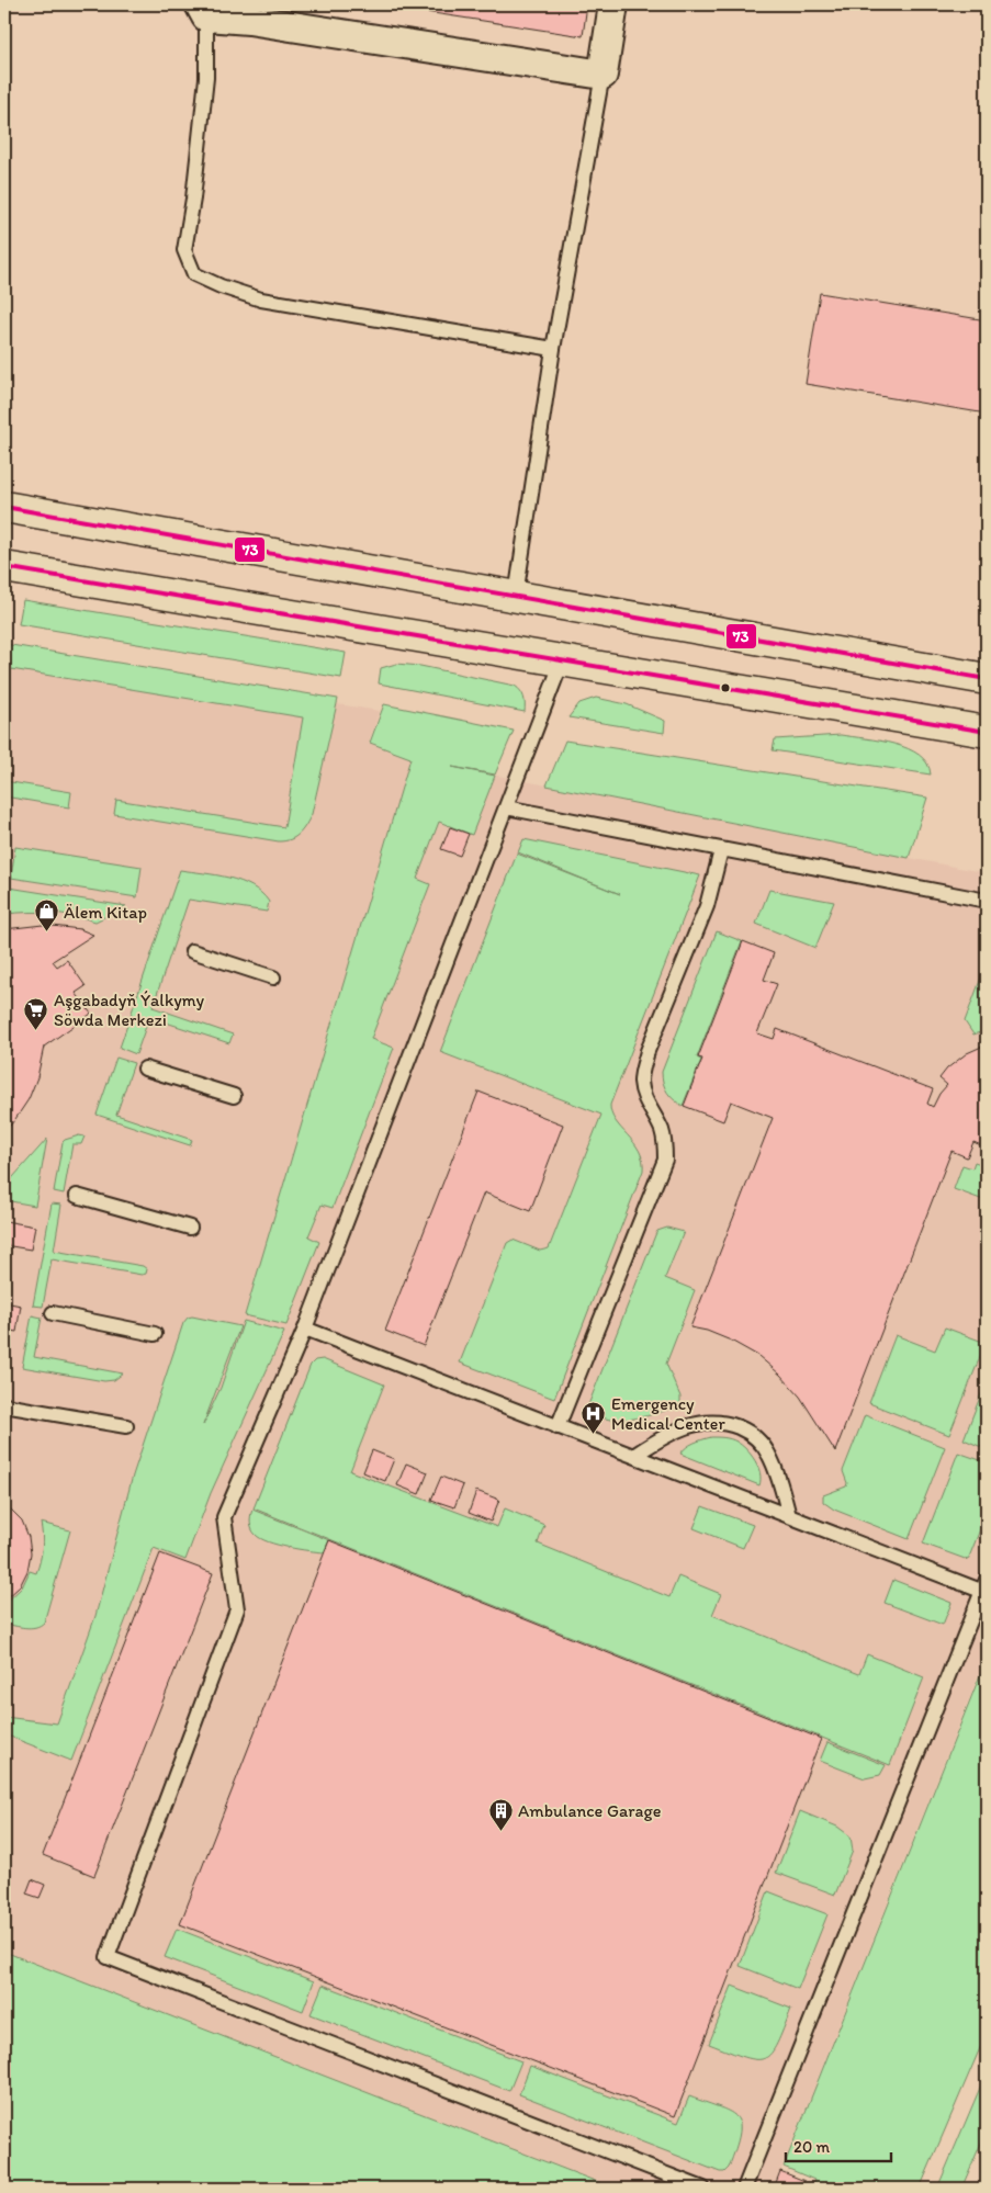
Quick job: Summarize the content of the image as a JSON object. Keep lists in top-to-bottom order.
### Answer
{
  "places": {
    "shop": ["Älem Kitap"],
    "supermarket": ["Aşgabadyň Ýalkymy Söwda Merkezi"],
    "hospital": ["Emergency Medical Center"],
    "building": ["Ambulance Garage"]
  },
  "lines": ["transit line 73"],
  "scale_bar": "20 m"
}
